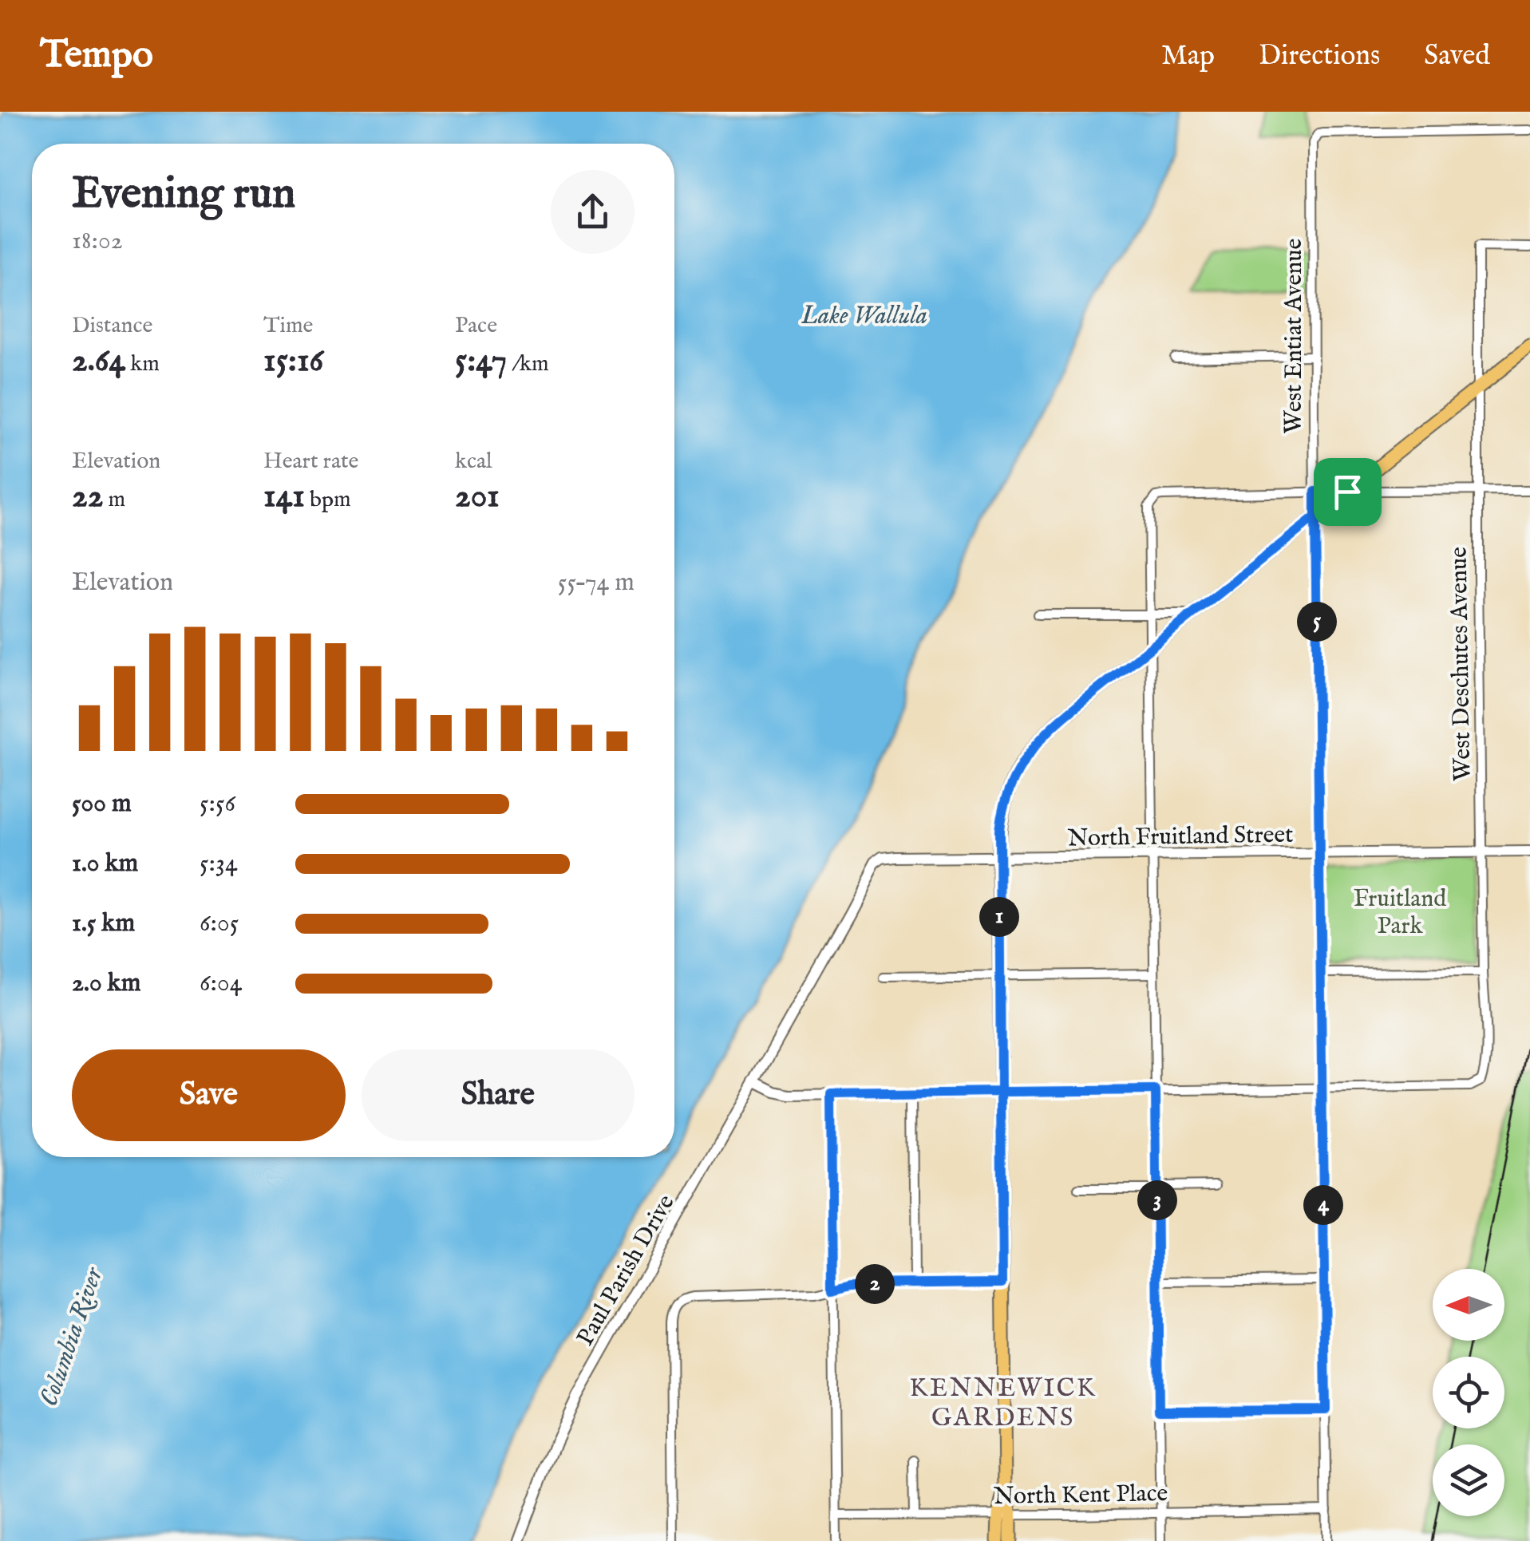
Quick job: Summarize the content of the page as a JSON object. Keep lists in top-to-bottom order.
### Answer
{
  "streets": {
    "street": [
      "West Entiat Avenue",
      "West Deschutes Avenue",
      "North Fruitland Street",
      "Paul Parish Drive",
      "North Kent Place"
    ]
  },
  "crossings": [
    ["West Entiat Avenue", "West Deschutes Avenue"],
    ["West Entiat Avenue", "North Fruitland Street"],
    ["West Entiat Avenue", "North Kent Place"],
    ["West Deschutes Avenue", "North Fruitland Street"],
    ["North Fruitland Street", "Paul Parish Drive"]
  ],
  "districts": ["KENNEWICK GARDENS"],
  "water": ["Lake Wallula", "Columbia River"],
  "parks": ["Fruitland Park"],
  "north": "left",
  "page": {
    "header": "Tempo",
    "nav": ["Map", "Directions", "Saved"],
    "heading": ["Evening run", "18:02"],
    "stats": [
      ["Distance", "2.64 km"],
      ["Time", "15:16"],
      ["Pace", "5:47 /km"],
      ["Elevation", "22 m"],
      ["Heart rate", "141 bpm"],
      ["kcal", "201"]
    ],
    "chart": ["Elevation", "55–74 m"],
    "pins": [
      "5",
      "1",
      "3",
      "4",
      "2"
    ],
    "list": [
      {
        "name": "500 m",
        "note": "5:56"
      },
      {
        "name": "1.0 km",
        "note": "5:34"
      },
      {
        "name": "1.5 km",
        "note": "6:05"
      },
      {
        "name": "2.0 km",
        "note": "6:04"
      }
    ],
    "buttons": ["Save", "Share"]
  }
}
